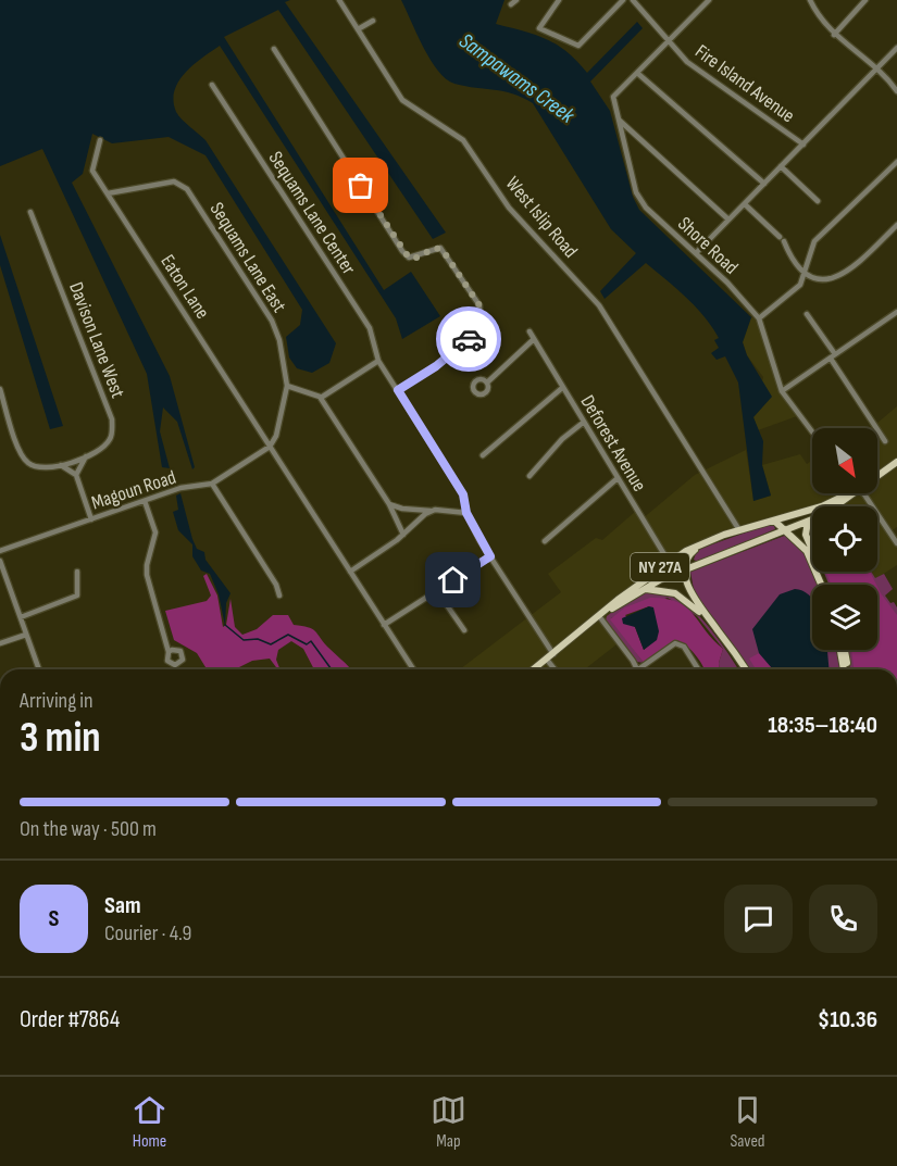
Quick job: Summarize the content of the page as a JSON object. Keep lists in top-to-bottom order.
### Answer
{
  "streets": {
    "main road": ["NY 27A"],
    "street": [
      "Fire Island Avenue",
      "Sequams Lane Center",
      "West Islip Road",
      "Shore Road",
      "Sequams Lane East",
      "Eaton Lane",
      "Davison Lane West",
      "Deforest Avenue",
      "Magoun Road"
    ]
  },
  "crossings": [
    ["Sequams Lane Center", "NY 27A"],
    ["West Islip Road", "NY 27A"],
    ["Sequams Lane East", "Eaton Lane"],
    ["Eaton Lane", "Magoun Road"],
    ["Deforest Avenue", "NY 27A"]
  ],
  "water": ["Sampawams Creek"],
  "north": "bottom right",
  "page": {
    "heading": ["3 min", "Arriving in", "18:35–18:40"],
    "panel": [
      "Sam",
      "Courier · 4.9",
      "Order #7864",
      "$10.36"
    ],
    "bar": "On the way · 500 m",
    "round": "S",
    "tabs": ["Home", "Map", "Saved"]
  }
}
